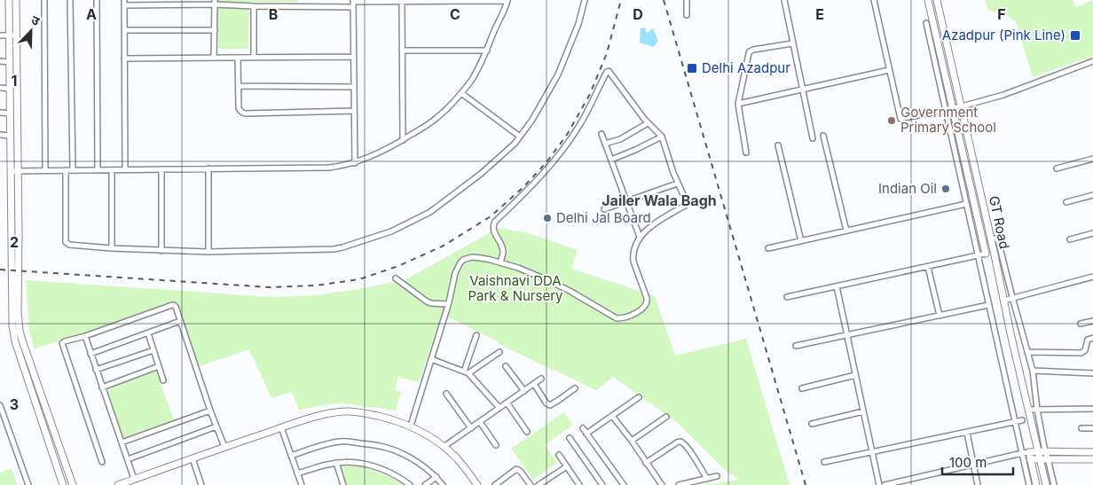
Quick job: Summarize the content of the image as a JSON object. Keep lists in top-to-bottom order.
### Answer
{
  "streets": {
    "street": ["GT Road"]
  },
  "districts": ["Jailer Wala Bagh"],
  "parks": ["Vaishnavi DDA Park & Nursery"],
  "places": {
    "transit": ["Azadpur (Pink Line)", "Delhi Azadpur"],
    "other": ["Government Primary School", "Indian Oil", "Delhi Jal Board"]
  },
  "scale_bar": "100 m",
  "north": "top right",
  "grid": {
    "columns": [
      "A",
      "B",
      "C",
      "D",
      "E",
      "F"
    ],
    "rows": ["1", "2", "3"]
  }
}
